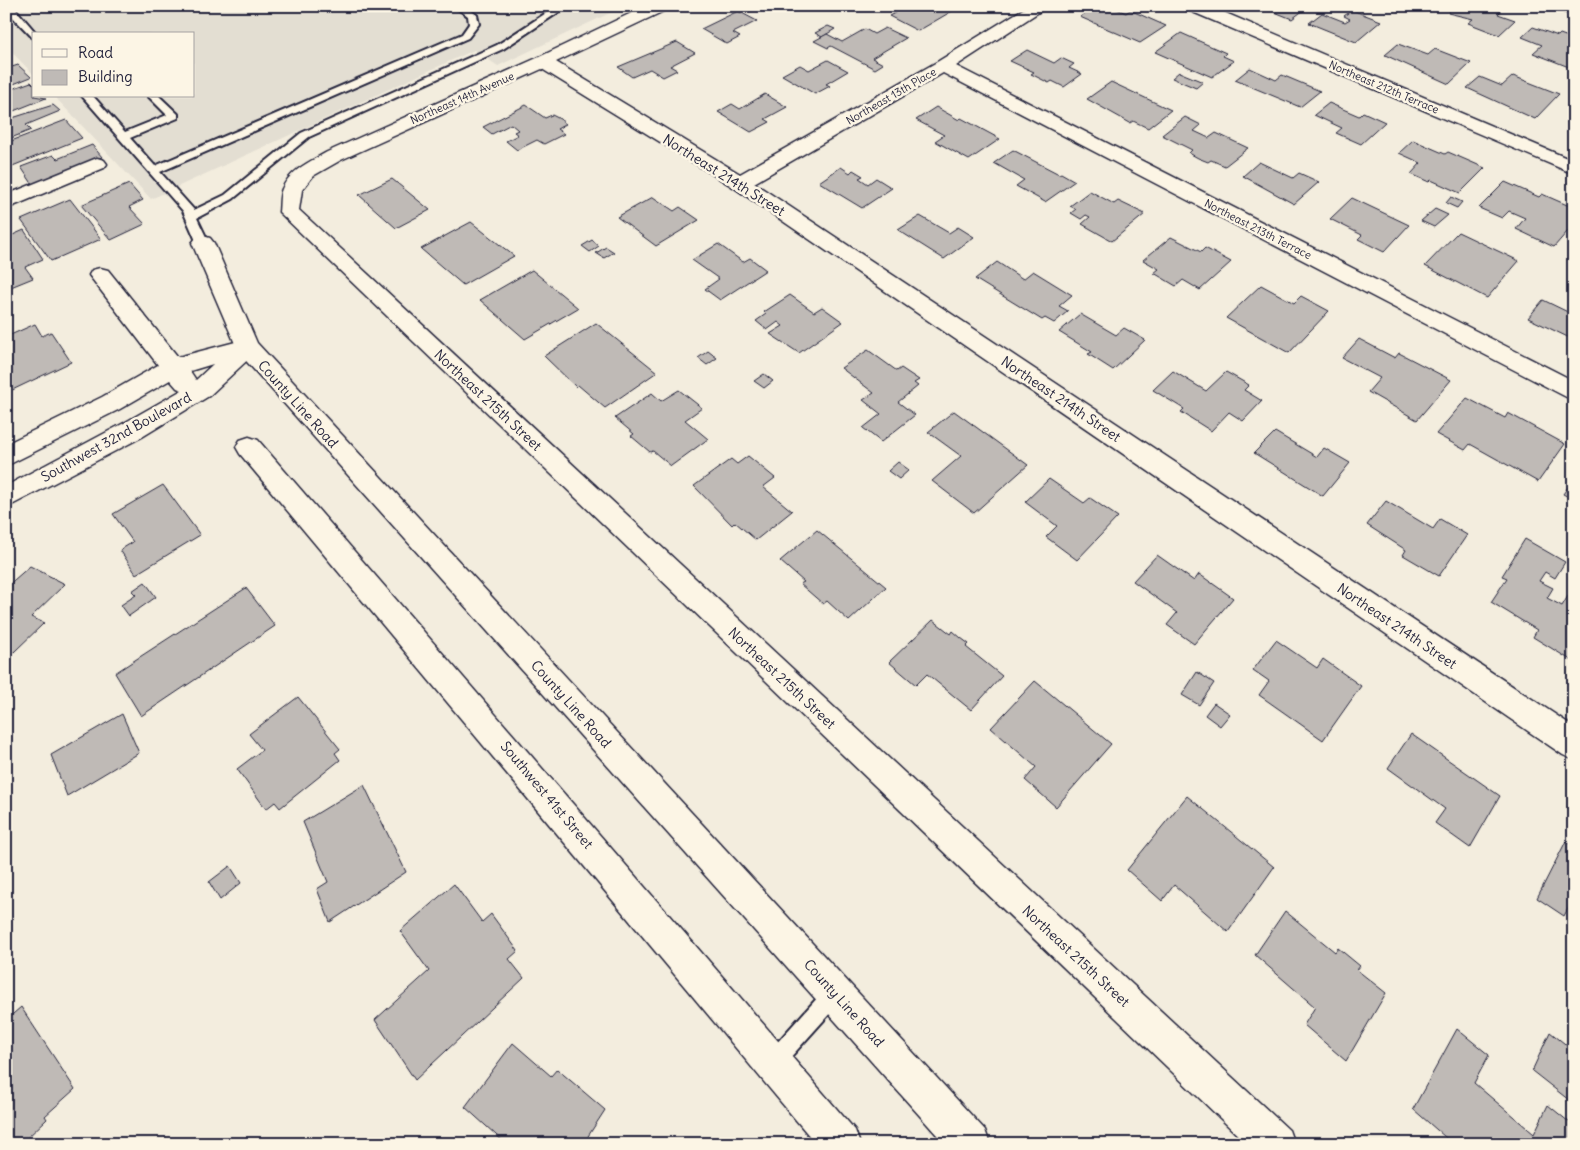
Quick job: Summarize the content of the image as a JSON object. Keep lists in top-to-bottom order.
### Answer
{
  "streets": {
    "street": [
      "Northeast 212th Terrace",
      "Northeast 13th Place",
      "Northeast 14th Avenue",
      "Northeast 214th Street",
      "Northeast 213th Terrace",
      "Northeast 215th Street",
      "County Line Road",
      "Southwest 32nd Boulevard",
      "Southwest 41st Street"
    ]
  },
  "crossings": [
    ["Northeast 13th Place", "Northeast 214th Street"],
    ["Northeast 13th Place", "Northeast 213th Terrace"],
    ["Northeast 14th Avenue", "Northeast 214th Street"],
    ["Northeast 14th Avenue", "Northeast 215th Street"],
    ["County Line Road", "Southwest 32nd Boulevard"]
  ],
  "legend": ["Road", "Building"]
}
